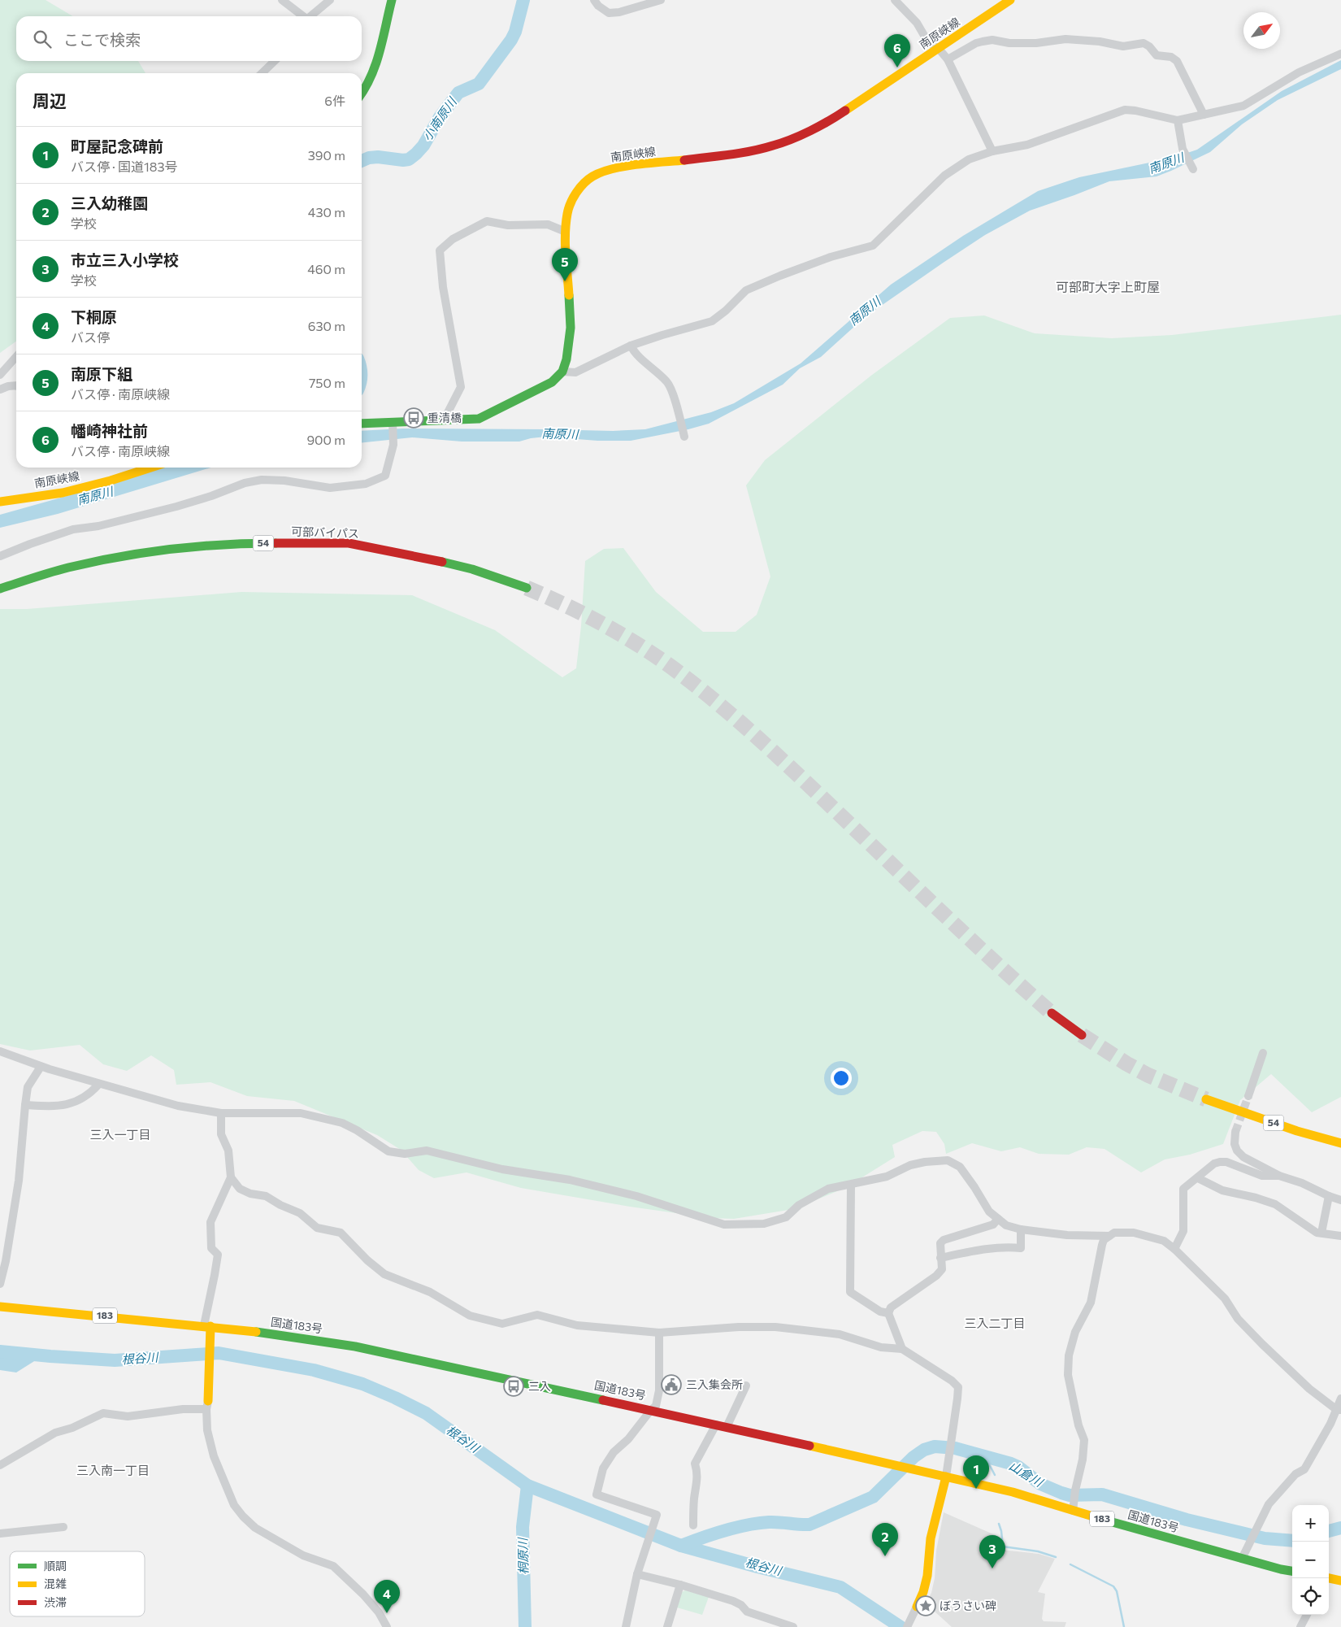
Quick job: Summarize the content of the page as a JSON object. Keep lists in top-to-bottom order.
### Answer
{
  "streets": {
    "main road": [
      "南原峡線",
      "可部バイパス",
      "54",
      "183",
      "国道183号"
    ]
  },
  "districts": [
    "可部町大字上町屋",
    "三入一丁目",
    "三入二丁目",
    "三入南一丁目"
  ],
  "water": [
    "小南原川",
    "南原川",
    "根谷川",
    "山倉川",
    "桐原川"
  ],
  "places": {
    "bus stop": ["重清橋", "三入"],
    "public building": ["三入集会所"],
    "place": ["ぼうさい碑"]
  },
  "legend": ["順調", "混雑", "渋滞"],
  "north": "top right",
  "page": {
    "search": "ここで検索",
    "pins": [
      "6",
      "5",
      "1",
      "2",
      "3",
      "4"
    ],
    "heading": ["周辺", "6件"],
    "list": [
      {
        "mark": "1",
        "name": "町屋記念碑前",
        "note": "バス停 · 国道183号",
        "value": "390 m"
      },
      {
        "mark": "2",
        "name": "三入幼稚園",
        "note": "学校",
        "value": "430 m"
      },
      {
        "mark": "3",
        "name": "市立三入小学校",
        "note": "学校",
        "value": "460 m"
      },
      {
        "mark": "4",
        "name": "下桐原",
        "note": "バス停",
        "value": "630 m"
      },
      {
        "mark": "5",
        "name": "南原下組",
        "note": "バス停 · 南原峡線",
        "value": "750 m"
      },
      {
        "mark": "6",
        "name": "幡崎神社前",
        "note": "バス停 · 南原峡線",
        "value": "900 m"
      }
    ],
    "map_buttons": ["+", "−"]
  }
}
